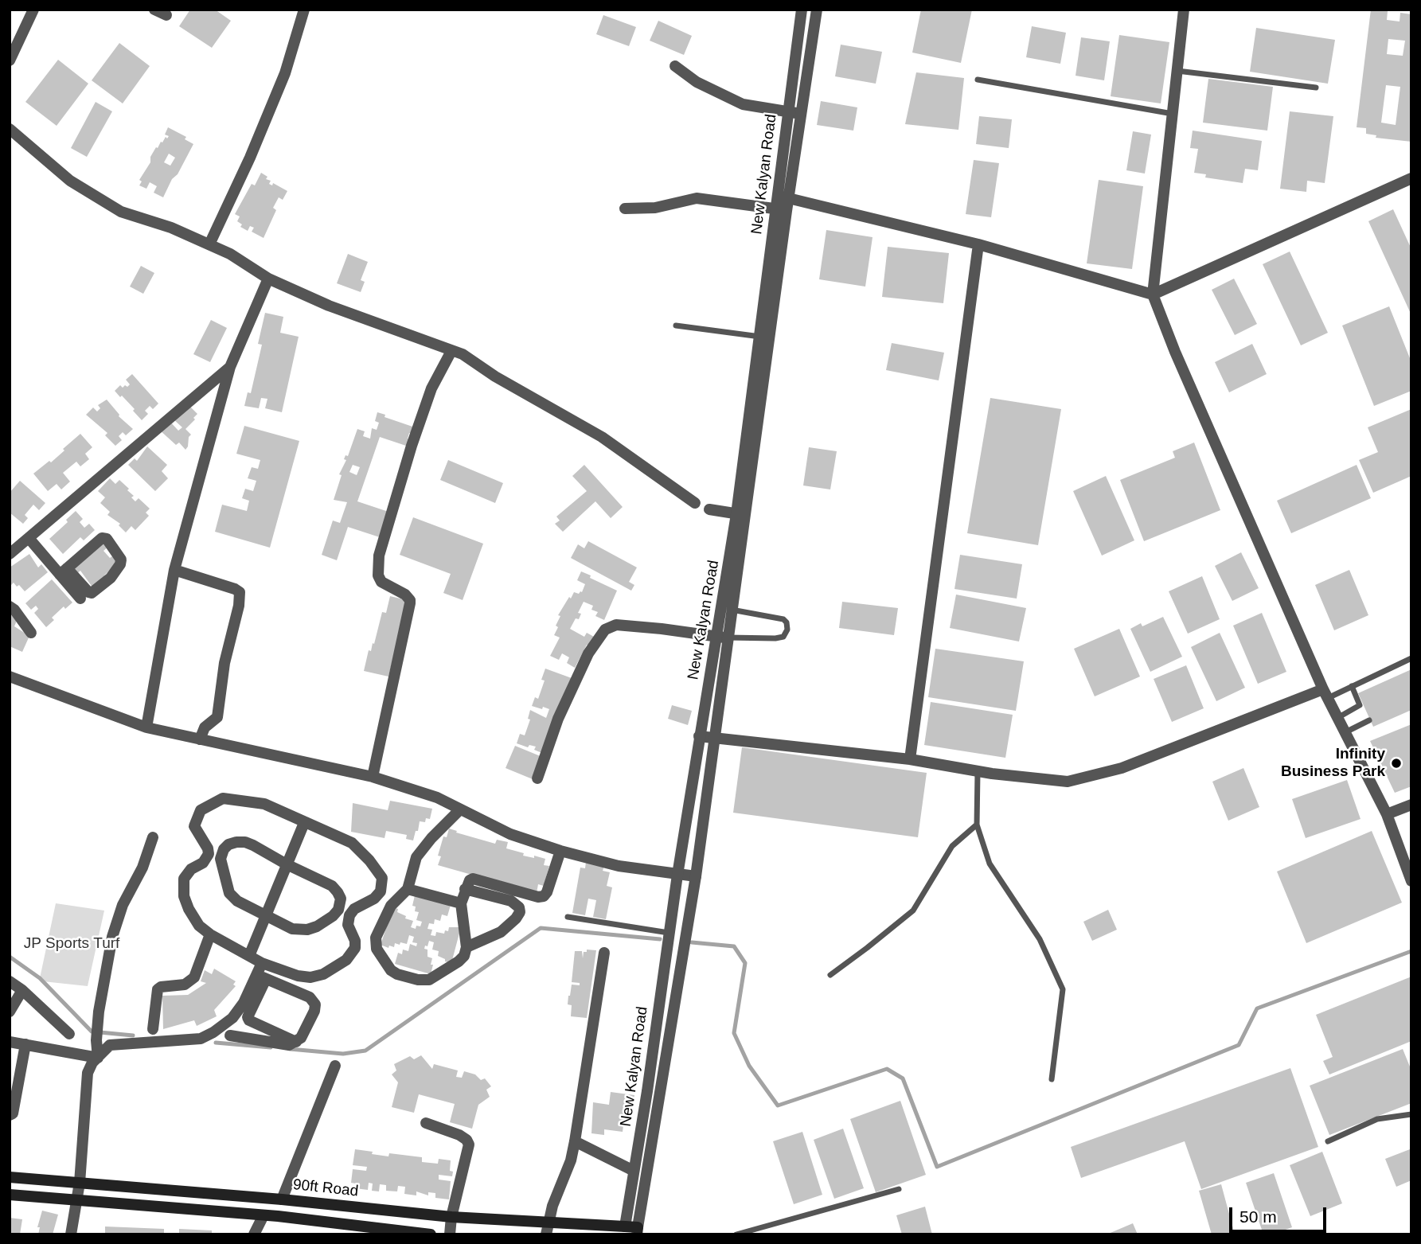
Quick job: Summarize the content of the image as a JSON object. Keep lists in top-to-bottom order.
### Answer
{
  "streets": {
    "main road": ["90ft Road"],
    "street": ["New Kalyan Road"]
  },
  "crossings": [
    ["New Kalyan Road", "90ft Road"]
  ],
  "parks": ["JP Sports Turf"],
  "places": ["Infinity Business Park"],
  "scale_bar": "50 m"
}
